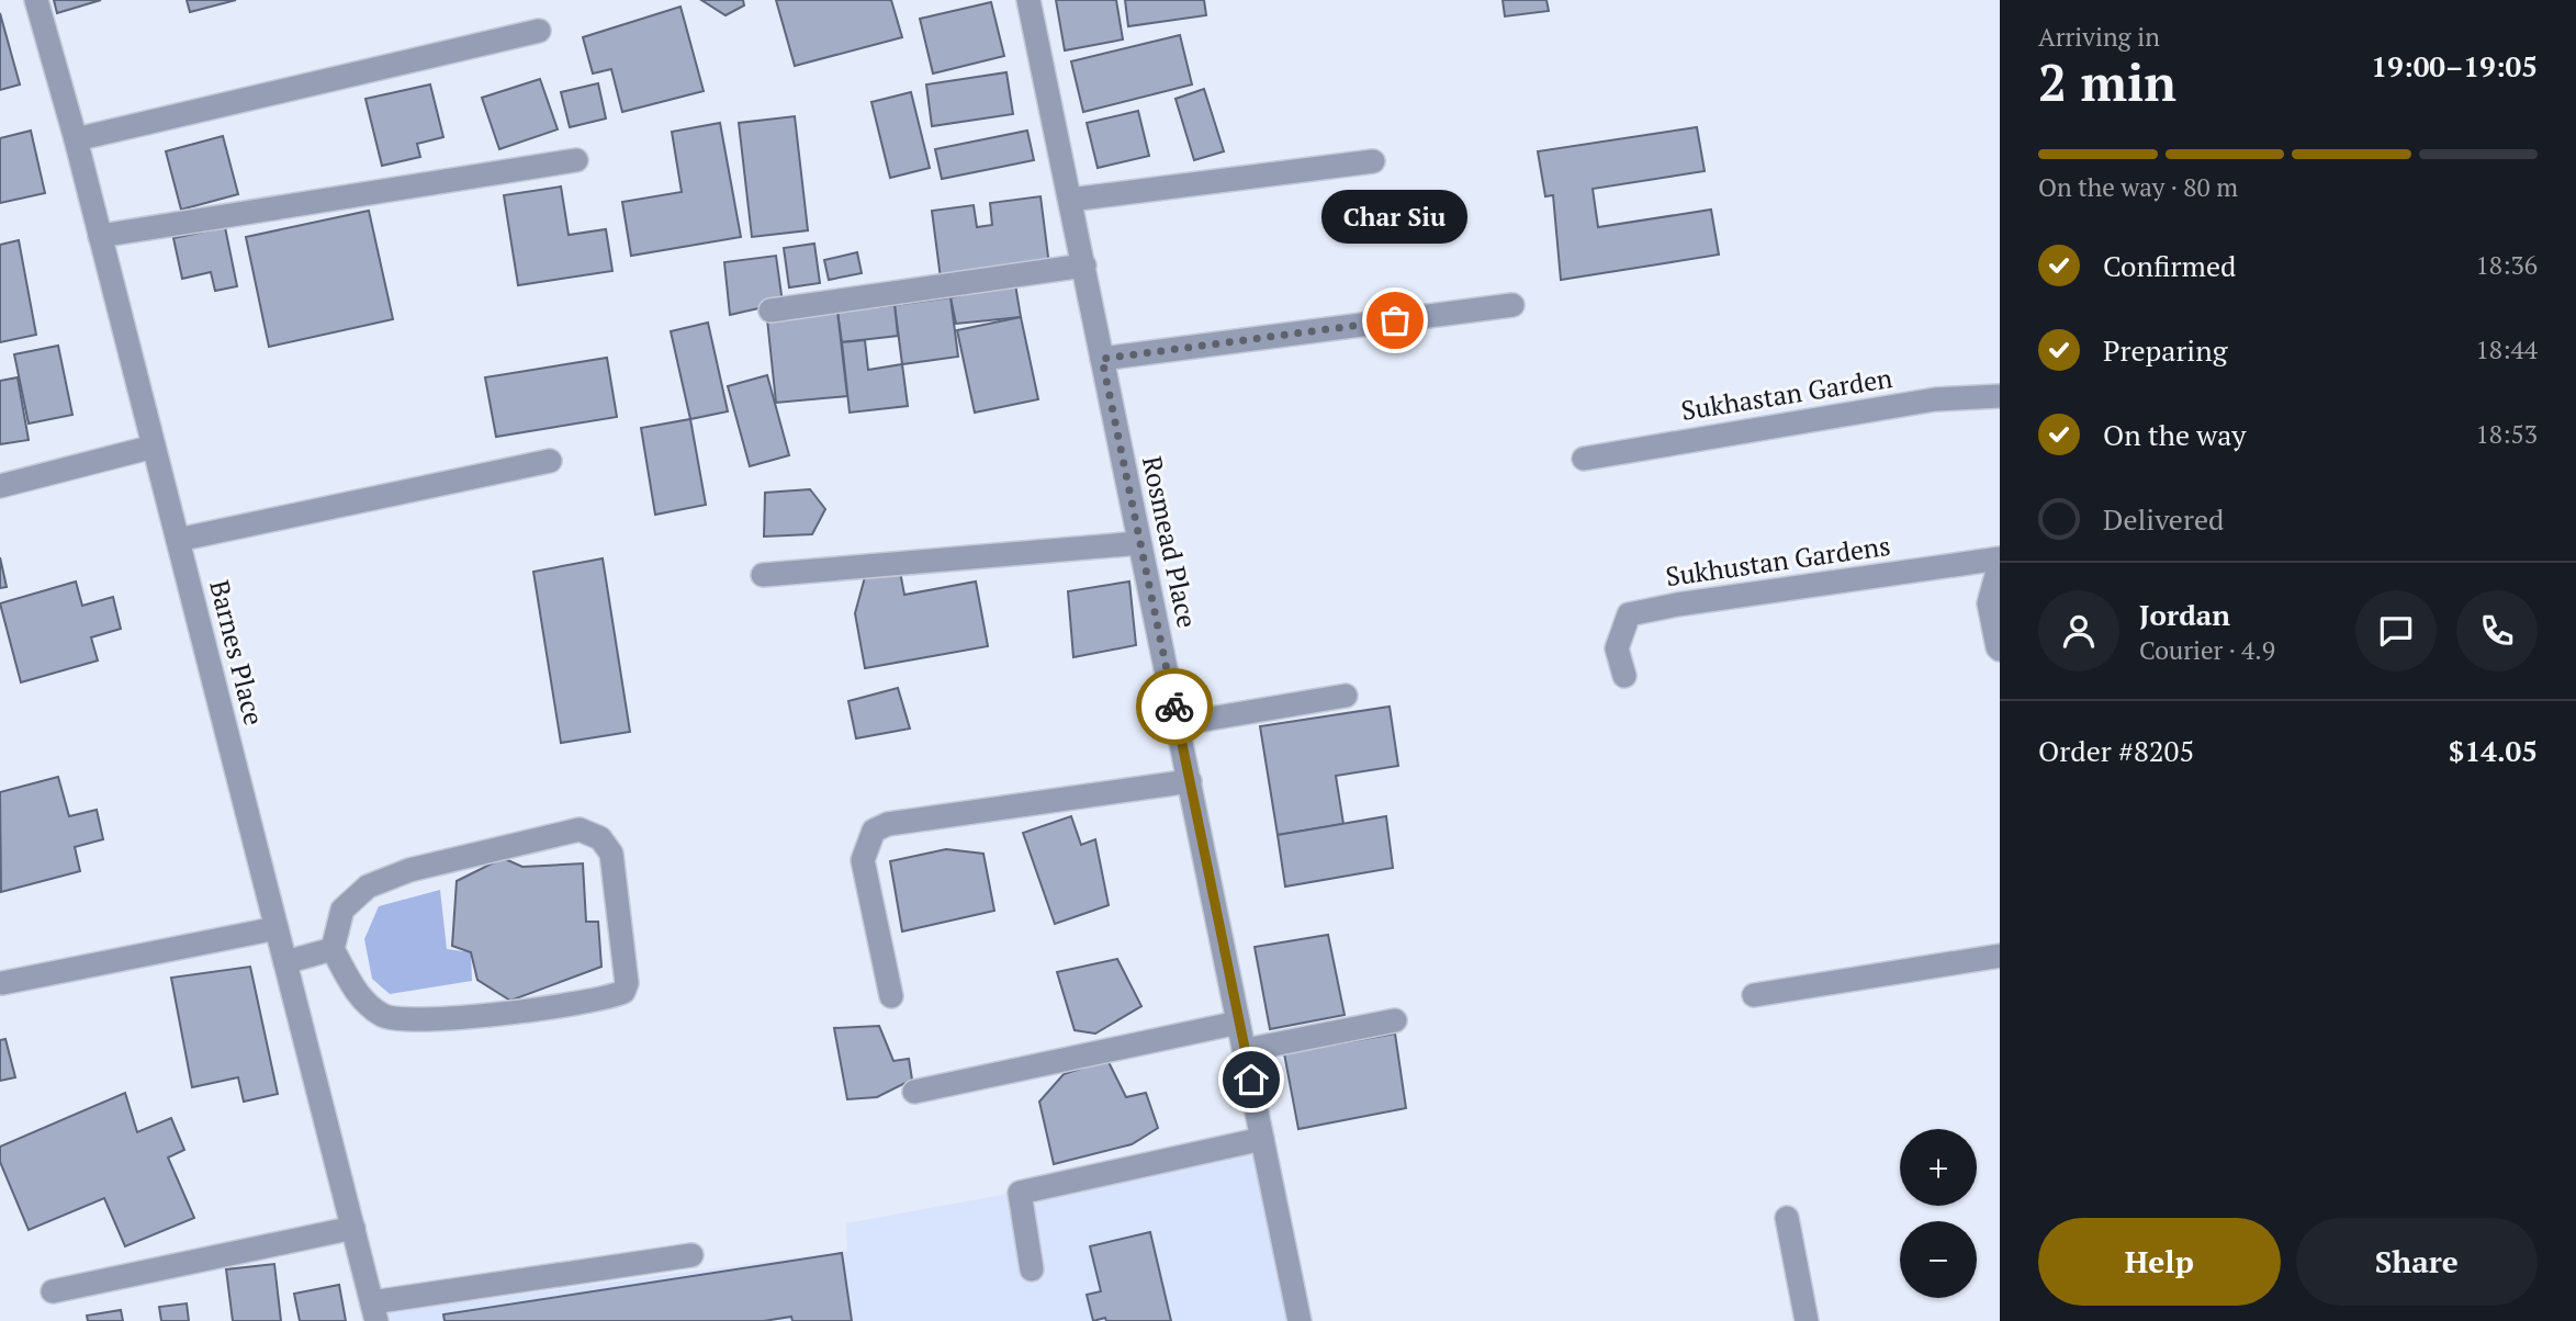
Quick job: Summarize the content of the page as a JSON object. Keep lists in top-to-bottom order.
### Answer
{
  "streets": {
    "street": [
      "Sukhastan Garden",
      "Rosmead Place",
      "Sukhustan Gardens",
      "Barnes Place"
    ]
  },
  "places": ["Char Siu"],
  "page": {
    "heading": ["2 min", "Arriving in", "19:00–19:05"],
    "panel": [
      "Jordan",
      "Courier · 4.9",
      "Order #8205",
      "$14.05"
    ],
    "bar": "On the way · 80 m",
    "bubble": "Char Siu",
    "list": [
      ["Confirmed", "18:36"],
      ["Preparing", "18:44"],
      ["On the way", "18:53"],
      "Delivered"
    ],
    "map_buttons": ["+", "−"],
    "buttons": ["Help", "Share"]
  }
}
